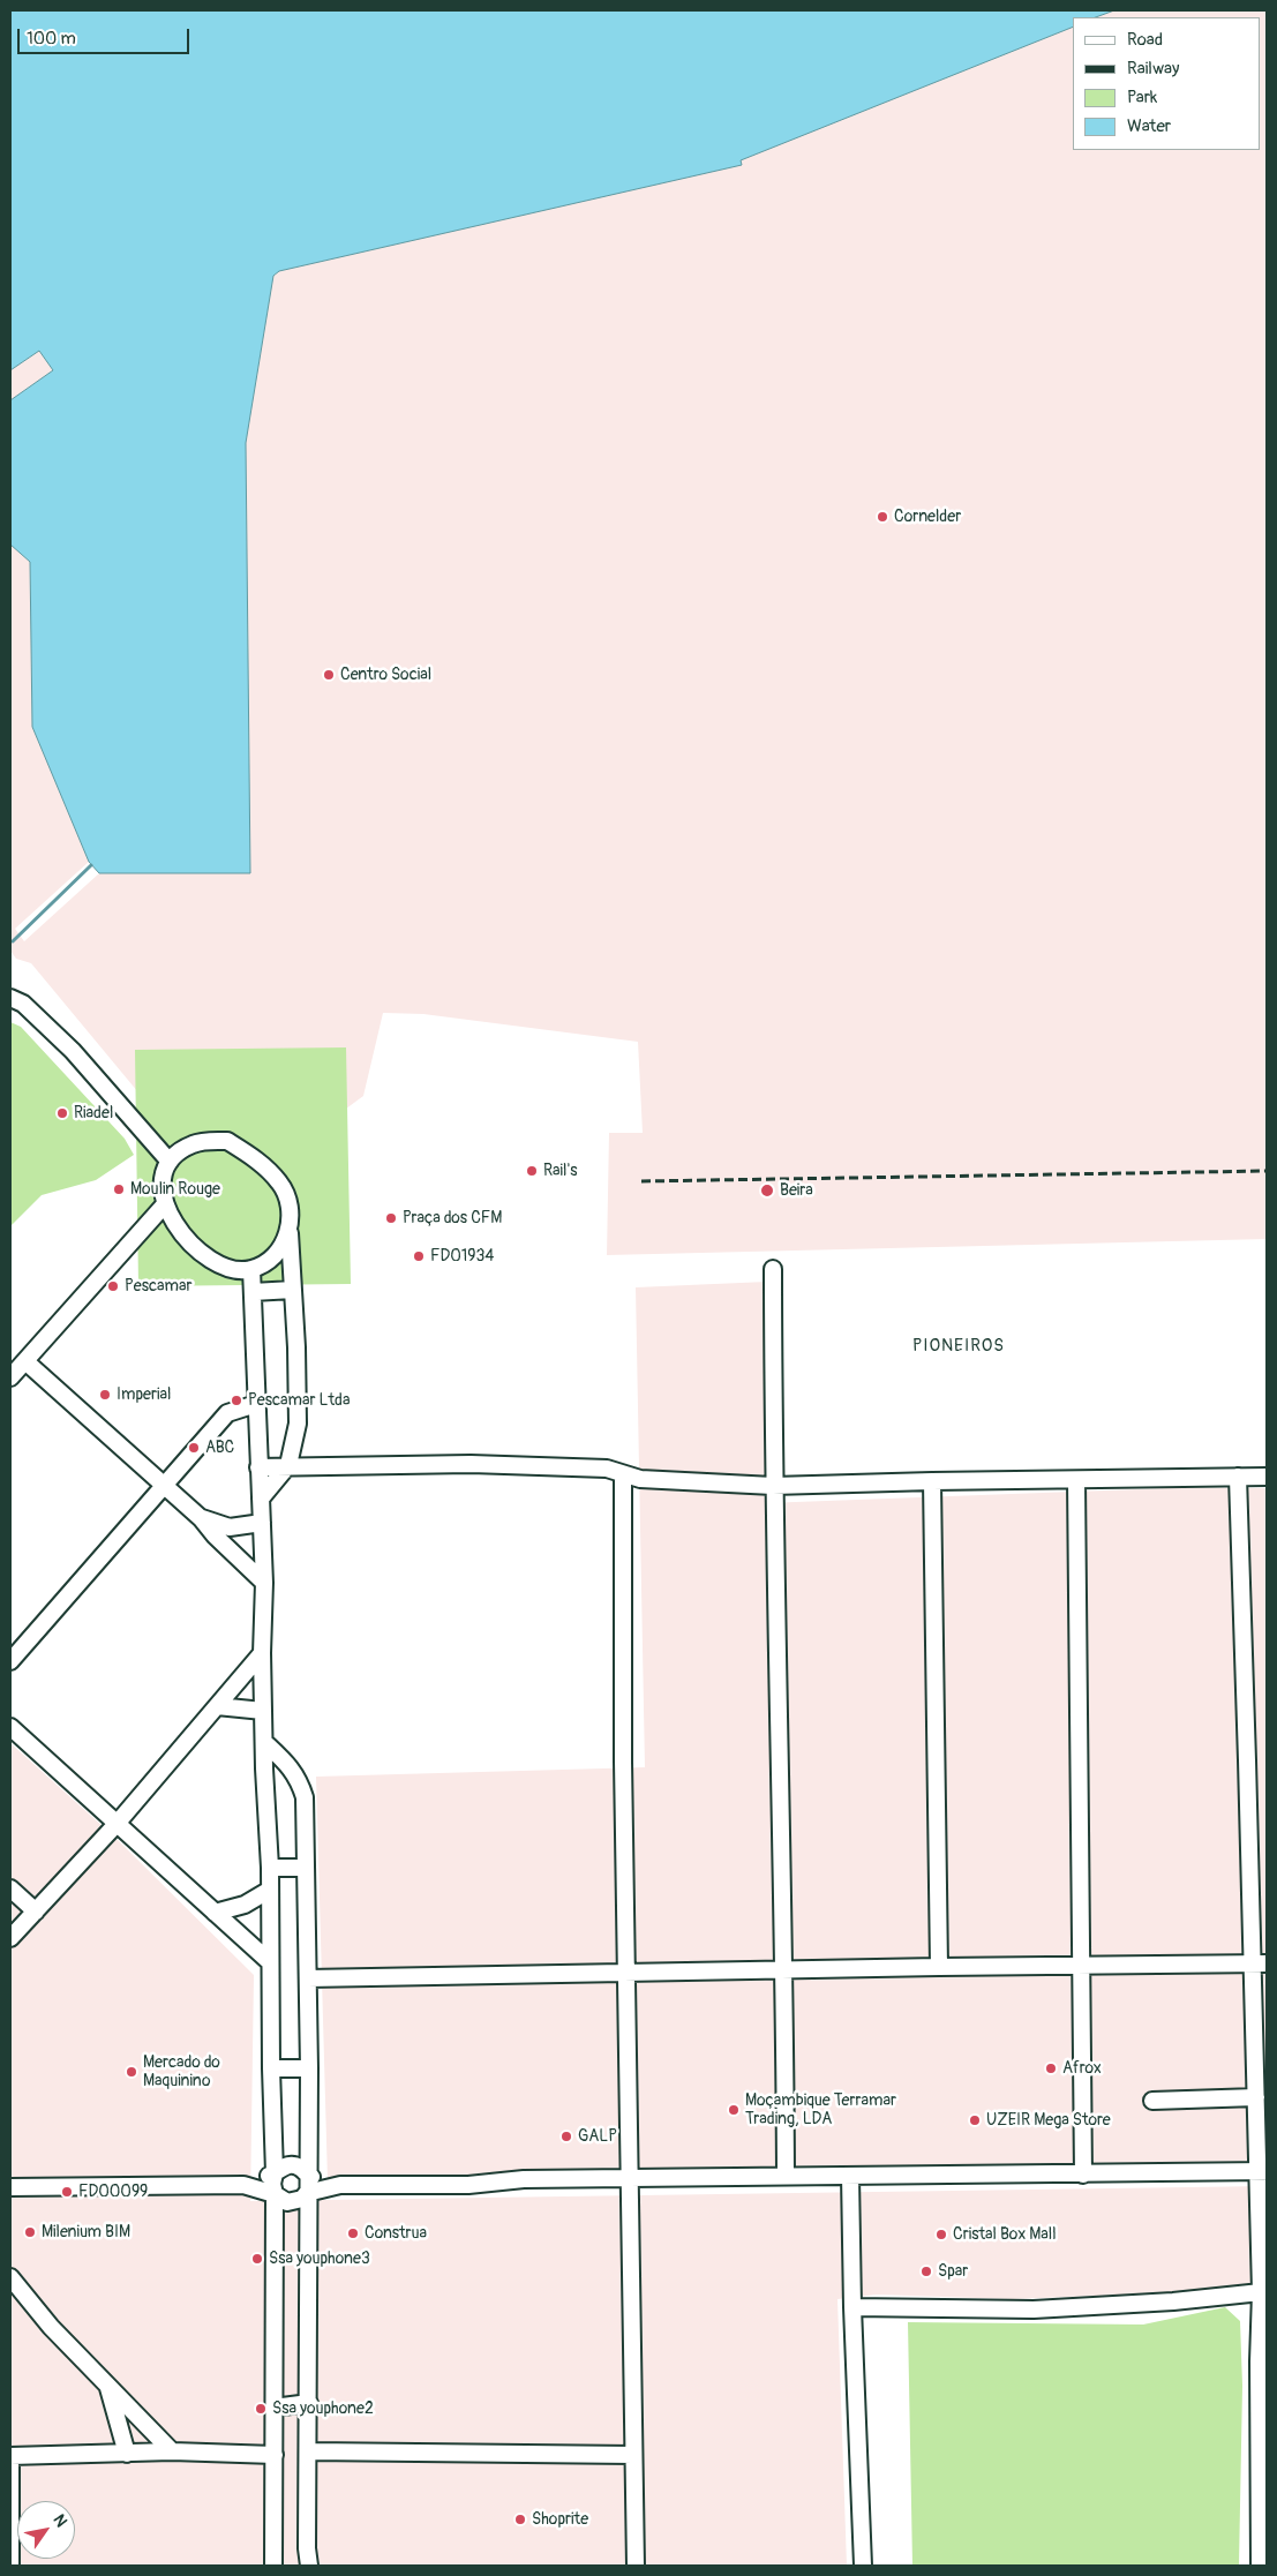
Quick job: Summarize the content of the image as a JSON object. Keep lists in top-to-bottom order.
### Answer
{
  "districts": ["PIONEIROS"],
  "places": [
    "Cornelder",
    "Centro Social",
    "Riadel",
    "Rail's",
    "Moulin Rouge",
    "Beira",
    "Praça dos CFM",
    "FD01934",
    "Pescamar",
    "Imperial",
    "Pescamar Ltda",
    "ABC",
    "Afrox",
    "Mercado do Maquinino",
    "Moçambique Terramar Trading, LDA",
    "UZEIR Mega Store",
    "GALP",
    "FD00099",
    "Milenium BIM",
    "Construa",
    "Cristal Box Mall",
    "Ssa youphone3",
    "Spar",
    "Ssa youphone2",
    "Shoprite"
  ],
  "legend": [
    "Road",
    "Railway",
    "Park",
    "Water"
  ],
  "scale_bar": "100 m",
  "north": "top right"
}
